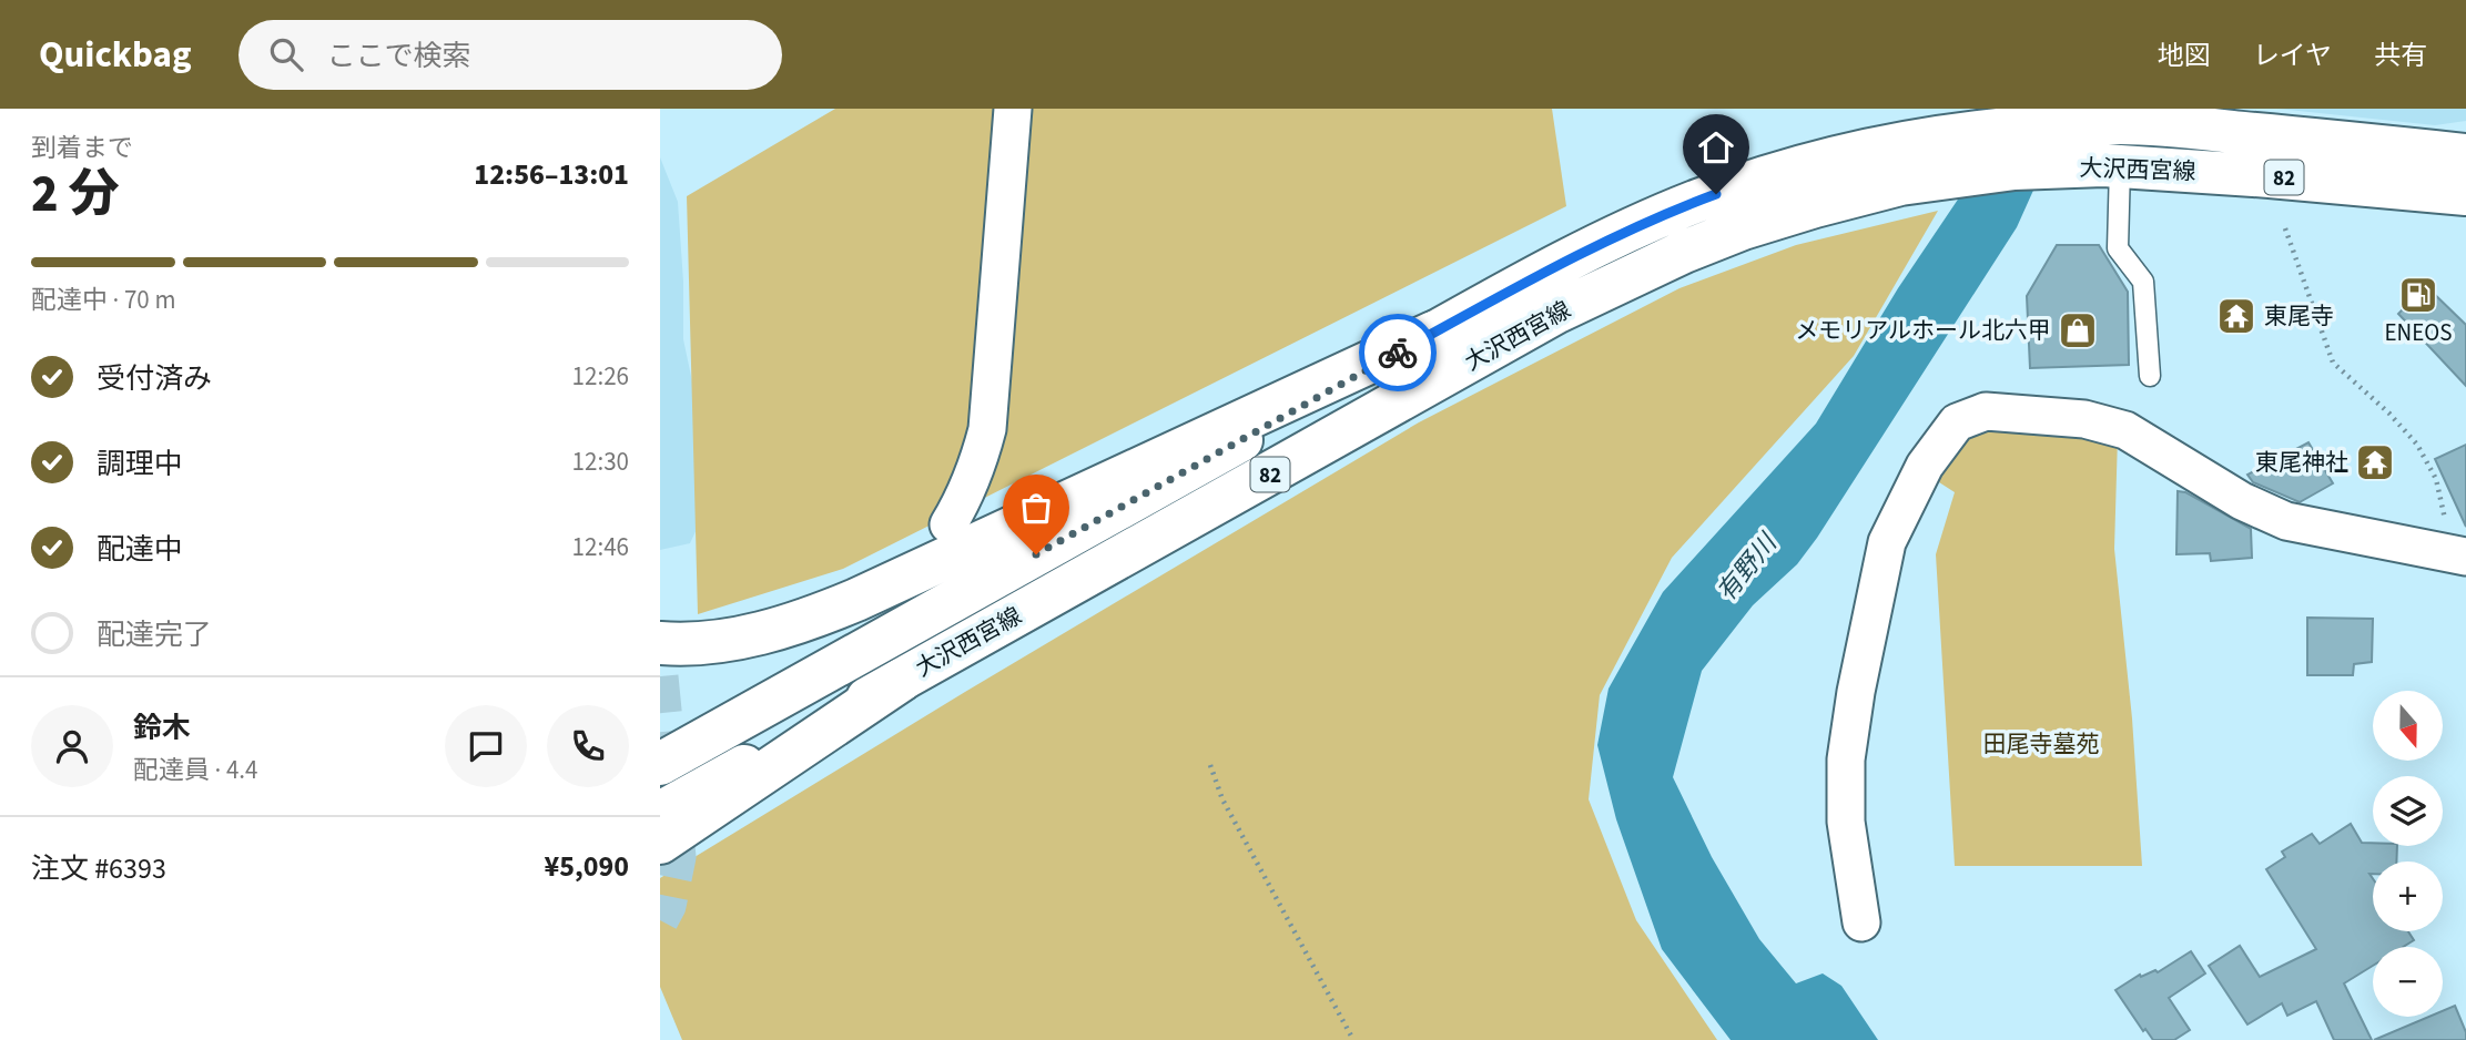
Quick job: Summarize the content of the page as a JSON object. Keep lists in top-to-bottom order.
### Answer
{
  "streets": {
    "main road": ["大沢西宮線", "82"]
  },
  "water": ["有野川"],
  "parks": ["田尾寺墓苑"],
  "places": {
    "fuel station": ["ENEOS"],
    "temple": ["東尾寺", "東尾神社"],
    "shop": ["メモリアルホール北六甲"]
  },
  "north": "bottom",
  "page": {
    "header": "Quickbag",
    "search": "ここで検索",
    "nav": ["地図", "レイヤ", "共有"],
    "heading": ["2 分", "到着まで", "12:56–13:01"],
    "panel": [
      "鈴木",
      "配達員 · 4.4",
      "注文 #6393",
      "¥5,090"
    ],
    "bar": "配達中 · 70 m",
    "list": [
      ["受付済み", "12:26"],
      ["調理中", "12:30"],
      ["配達中", "12:46"],
      "配達完了"
    ],
    "map_buttons": ["+", "−"]
  }
}
